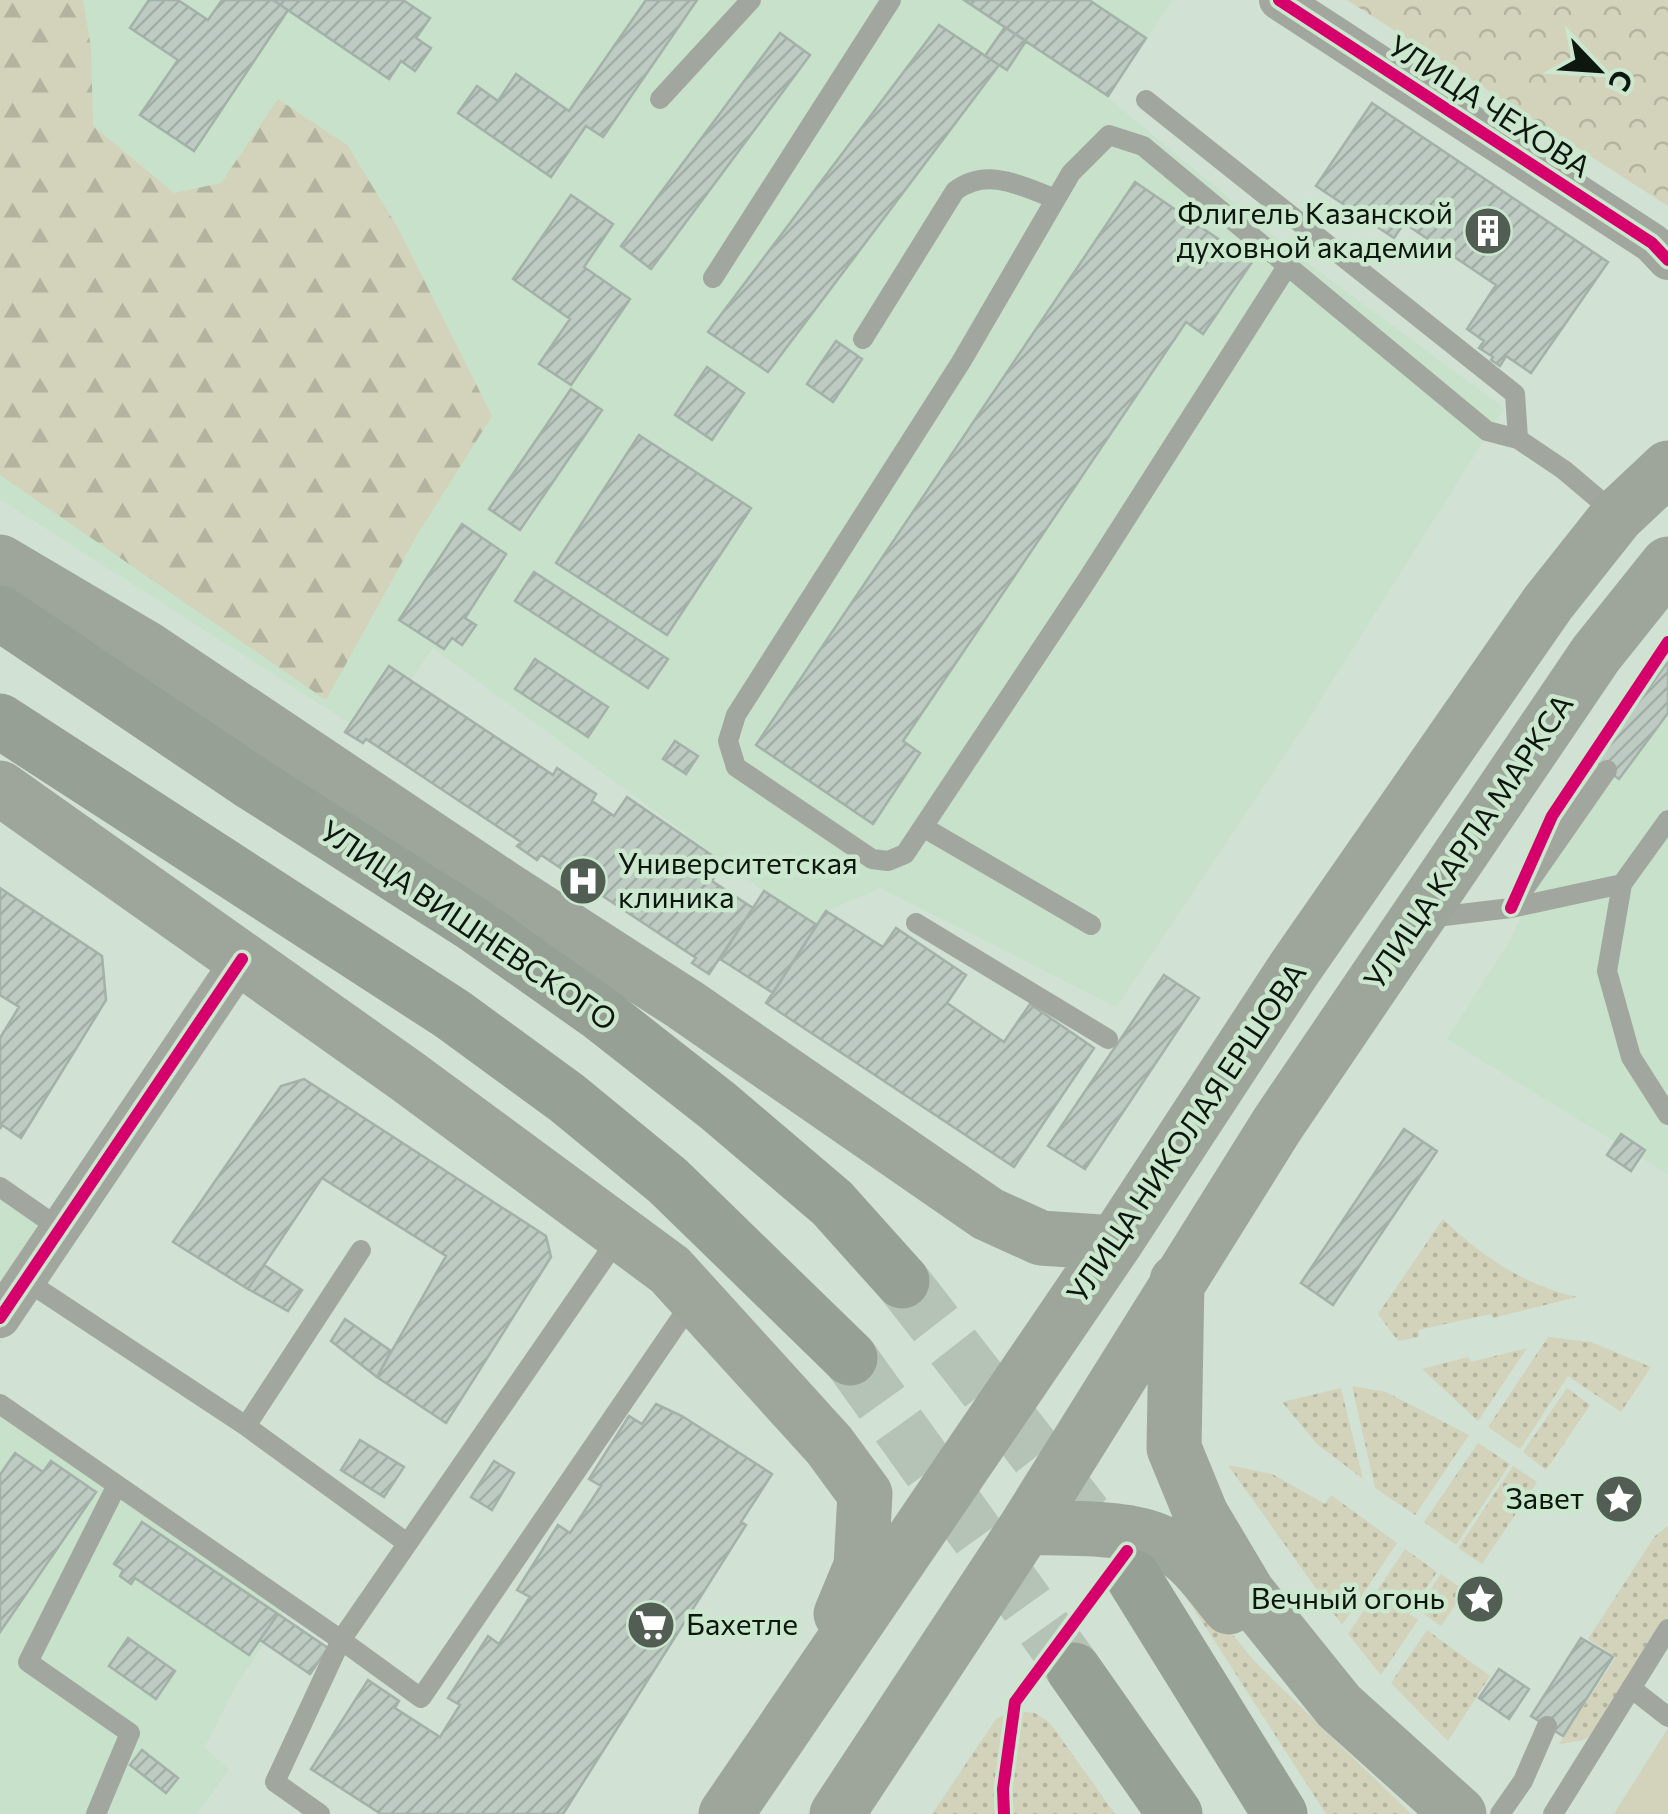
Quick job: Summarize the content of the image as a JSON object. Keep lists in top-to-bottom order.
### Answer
{
  "streets": {
    "main road": ["УЛИЦА КАРЛА МАРКСА", "УЛИЦА ВИШНЕВСКОГО", "УЛИЦА НИКОЛАЯ ЕРШОВА"],
    "street": ["УЛИЦА ЧЕХОВА"]
  },
  "places": {
    "building": ["Флигель Казанской духовной академии"],
    "hospital": ["Университетская клиника"],
    "place": ["Завет", "Вечный огонь"],
    "supermarket": ["Бахетле"]
  },
  "north": "bottom right"
}
